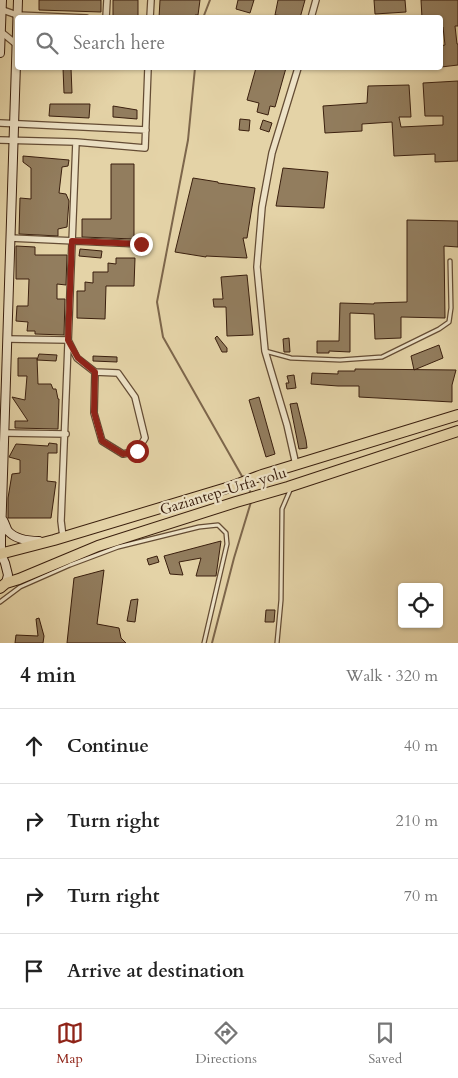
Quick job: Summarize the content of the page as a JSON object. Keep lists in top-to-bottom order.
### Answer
{
  "streets": {
    "highway": ["Gaziantep-Urfa yolu"]
  },
  "page": {
    "search": "Search here",
    "heading": ["4 min", "Walk · 320 m"],
    "list": [
      ["Continue", "40 m"],
      ["Turn right", "210 m"],
      ["Turn right", "70 m"],
      "Arrive at destination"
    ],
    "nav": ["Map", "Directions", "Saved"]
  }
}
